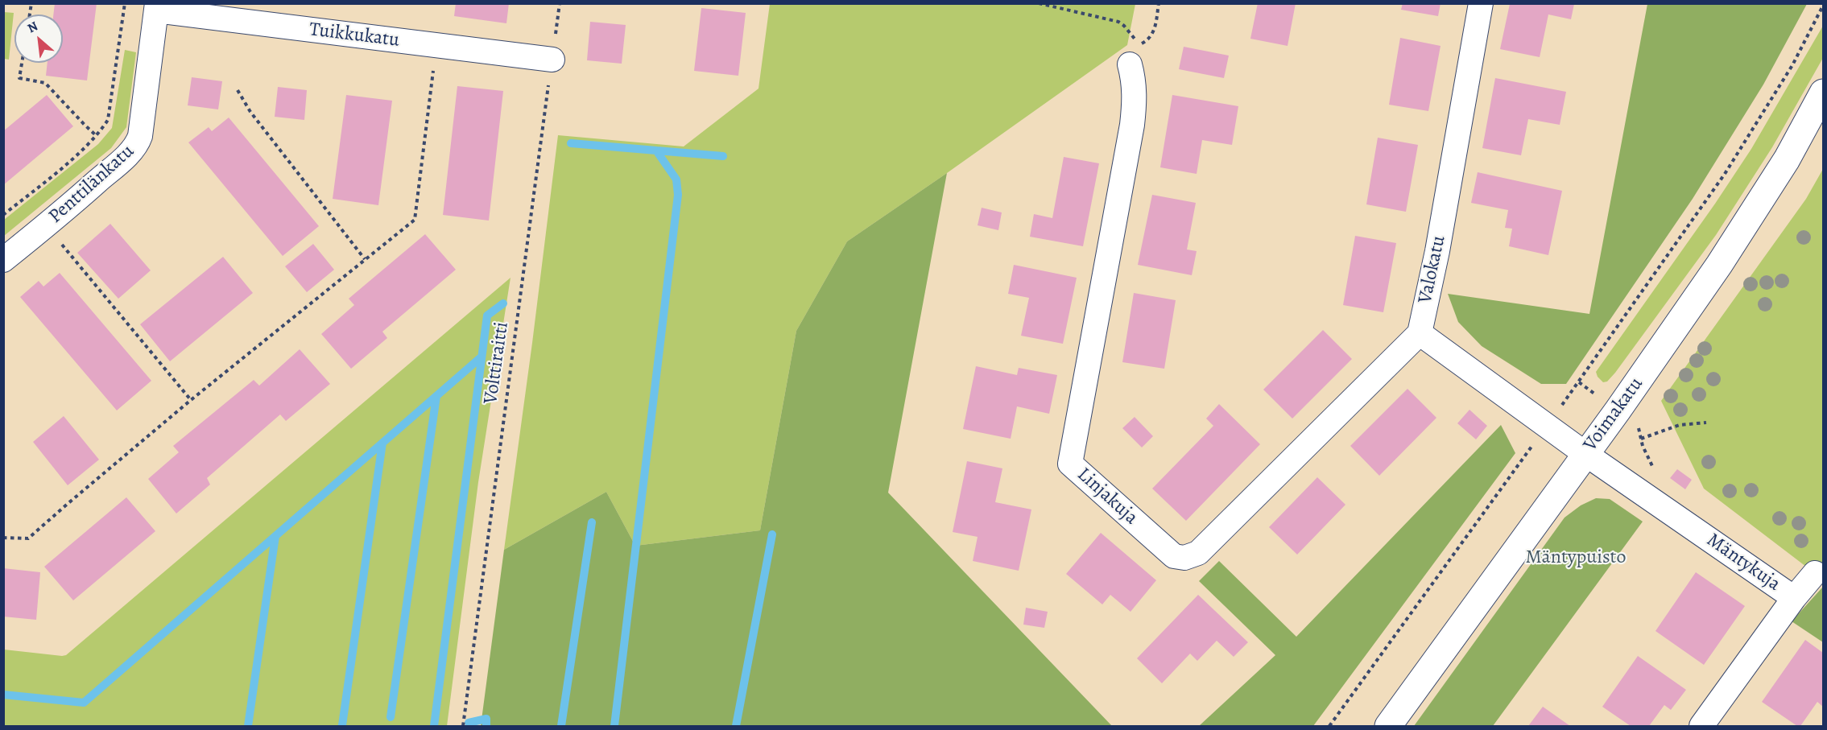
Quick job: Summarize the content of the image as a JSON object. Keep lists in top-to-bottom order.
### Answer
{
  "streets": {
    "street": [
      "Tuikkukatu",
      "Penttilänkatu",
      "Valokatu",
      "Voimakatu",
      "Linjakuja",
      "Mäntykuja"
    ],
    "path": ["Volttiraitti"]
  },
  "crossings": [
    ["Tuikkukatu", "Penttilänkatu"],
    ["Tuikkukatu", "Volttiraitti"],
    ["Valokatu", "Linjakuja"],
    ["Voimakatu", "Mäntykuja"]
  ],
  "parks": ["Mäntypuisto"],
  "north": "top left"
}
